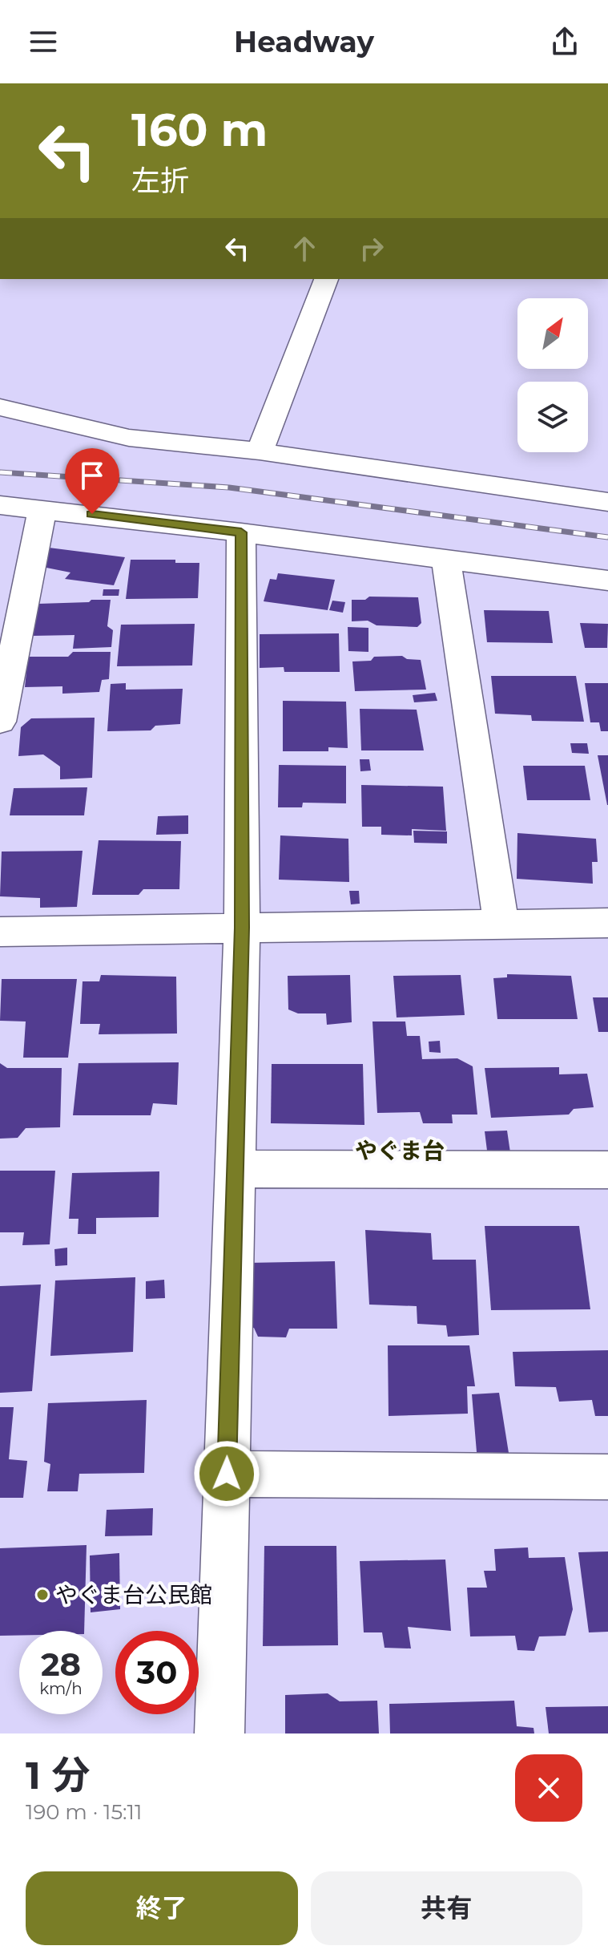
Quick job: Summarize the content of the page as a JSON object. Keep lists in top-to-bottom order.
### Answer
{
  "districts": ["やぐま台"],
  "places": ["やぐま台公民館"],
  "north": "top right",
  "page": {
    "header": "Headway",
    "turn": ["160 m", "左折"],
    "speed": "28 km/h",
    "limit": "30",
    "heading": ["1 分", "190 m · 15:11"],
    "buttons": ["終了", "共有"]
  }
}
